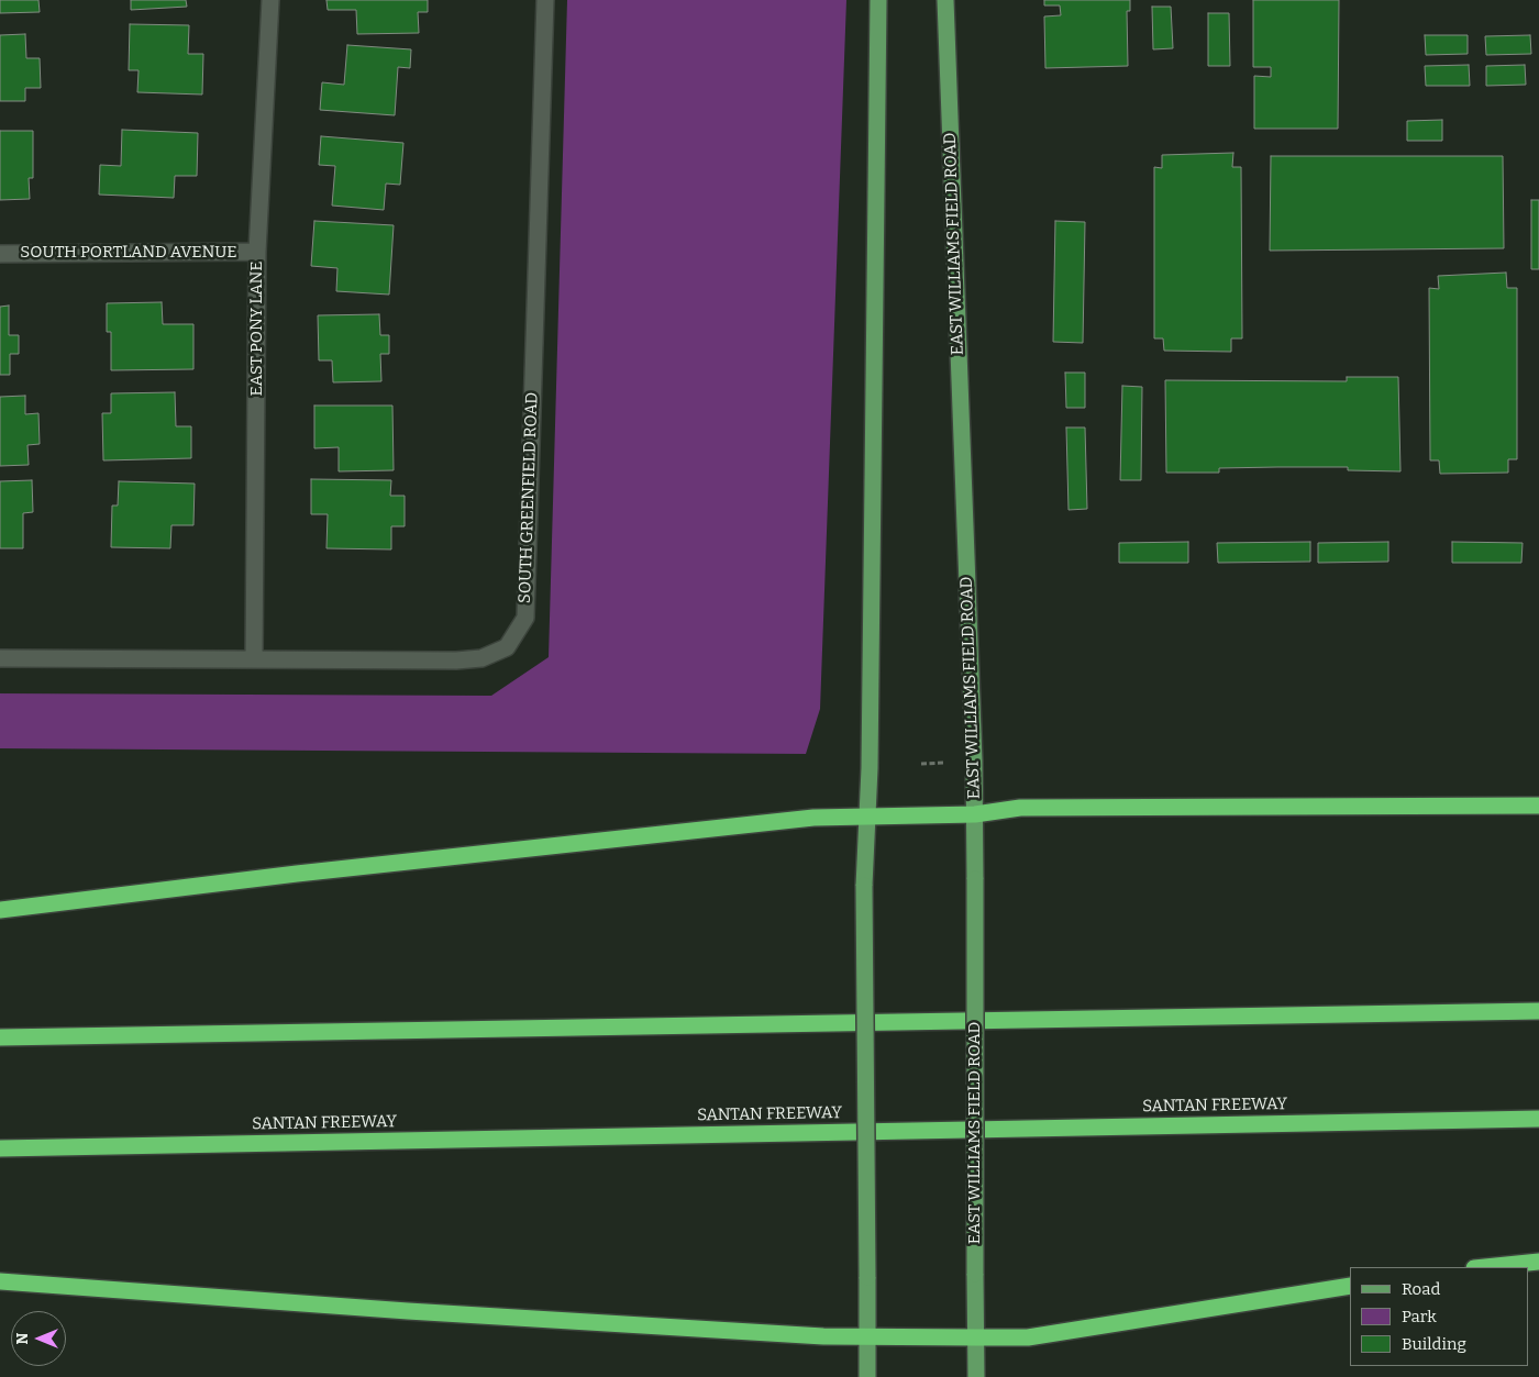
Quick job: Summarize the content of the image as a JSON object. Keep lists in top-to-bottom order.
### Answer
{
  "streets": {
    "highway": ["SANTAN FREEWAY"],
    "main road": ["EAST WILLIAMS FIELD ROAD"],
    "street": ["SOUTH PORTLAND AVENUE", "EAST PONY LANE", "SOUTH GREENFIELD ROAD"]
  },
  "crossings": [
    ["SOUTH PORTLAND AVENUE", "EAST PONY LANE"],
    ["EAST PONY LANE", "SOUTH GREENFIELD ROAD"]
  ],
  "legend": ["Road", "Park", "Building"],
  "north": "left"
}
